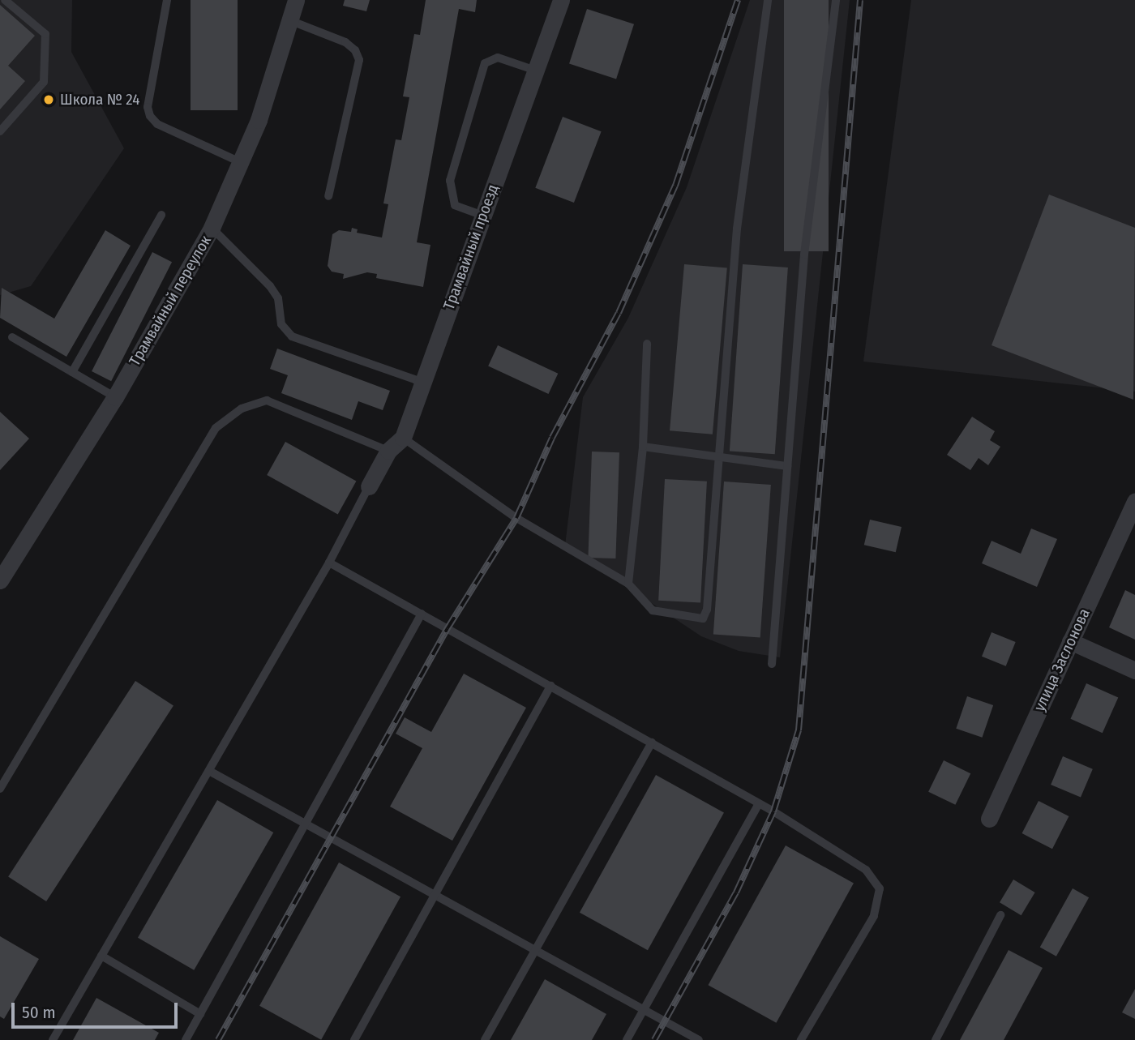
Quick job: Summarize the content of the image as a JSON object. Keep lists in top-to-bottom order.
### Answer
{
  "streets": {
    "street": ["Трамвайный проезд", "Трамвайный переулок", "улица Заслонова"]
  },
  "places": ["Школа № 24"],
  "scale_bar": "50 m"
}
